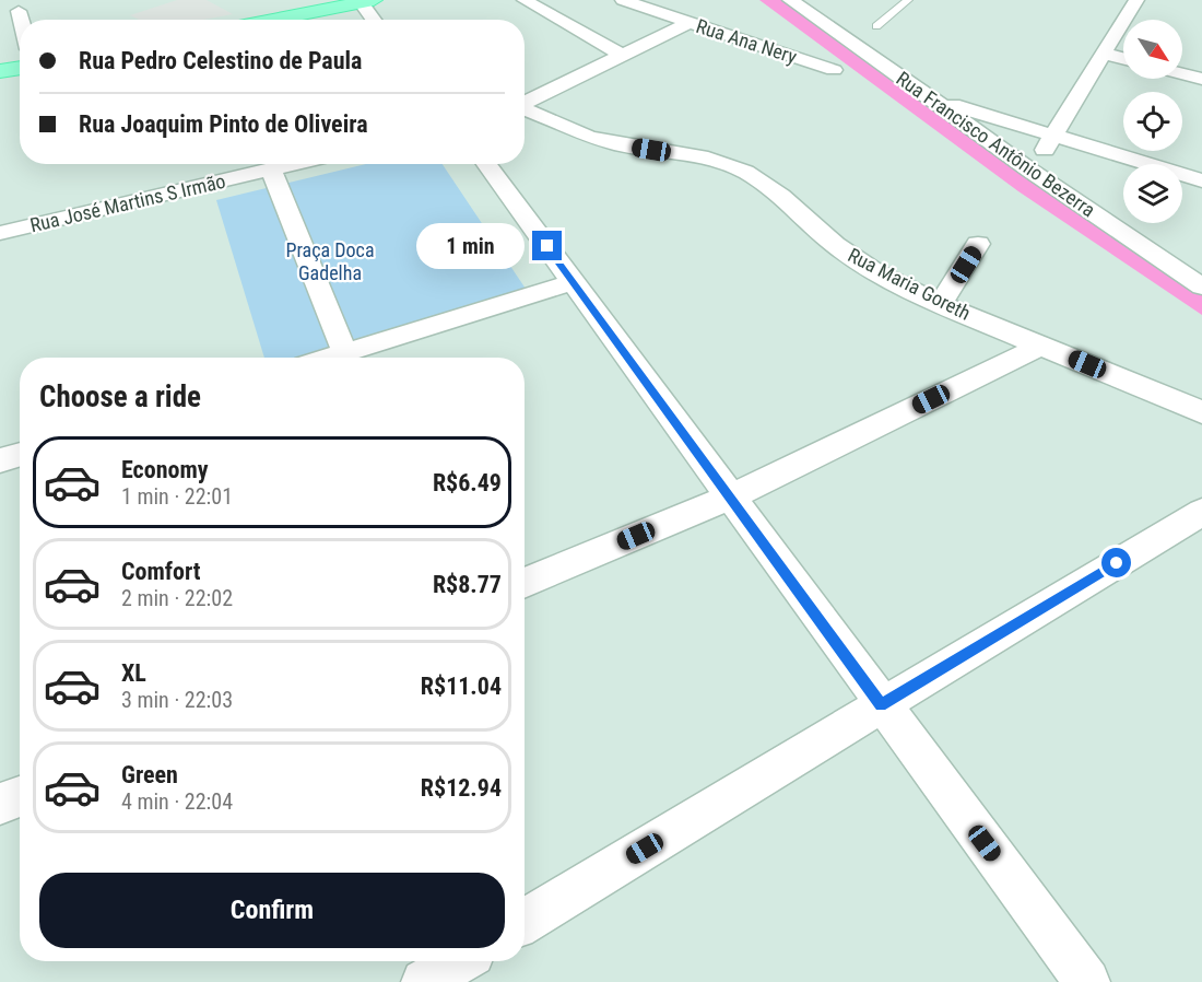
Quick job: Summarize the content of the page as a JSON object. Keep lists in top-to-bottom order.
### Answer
{
  "streets": {
    "street": [
      "Rua Ana Nery",
      "Rua Francisco Antônio Bezerra",
      "Rua José Martins S Irmão",
      "Rua Maria Goreth"
    ]
  },
  "parks": ["Praça Doca Gadelha"],
  "north": "bottom right",
  "page": {
    "banner": ["Rua Pedro Celestino de Paula", "Rua Joaquim Pinto de Oliveira"],
    "bubble": "1 min",
    "heading": "Choose a ride",
    "list": [
      {
        "name": "Economy",
        "note": "1 min · 22:01",
        "value": "R$6.49"
      },
      {
        "name": "Comfort",
        "note": "2 min · 22:02",
        "value": "R$8.77"
      },
      {
        "name": "XL",
        "note": "3 min · 22:03",
        "value": "R$11.04"
      },
      {
        "name": "Green",
        "note": "4 min · 22:04",
        "value": "R$12.94"
      }
    ],
    "buttons": "Confirm"
  }
}
